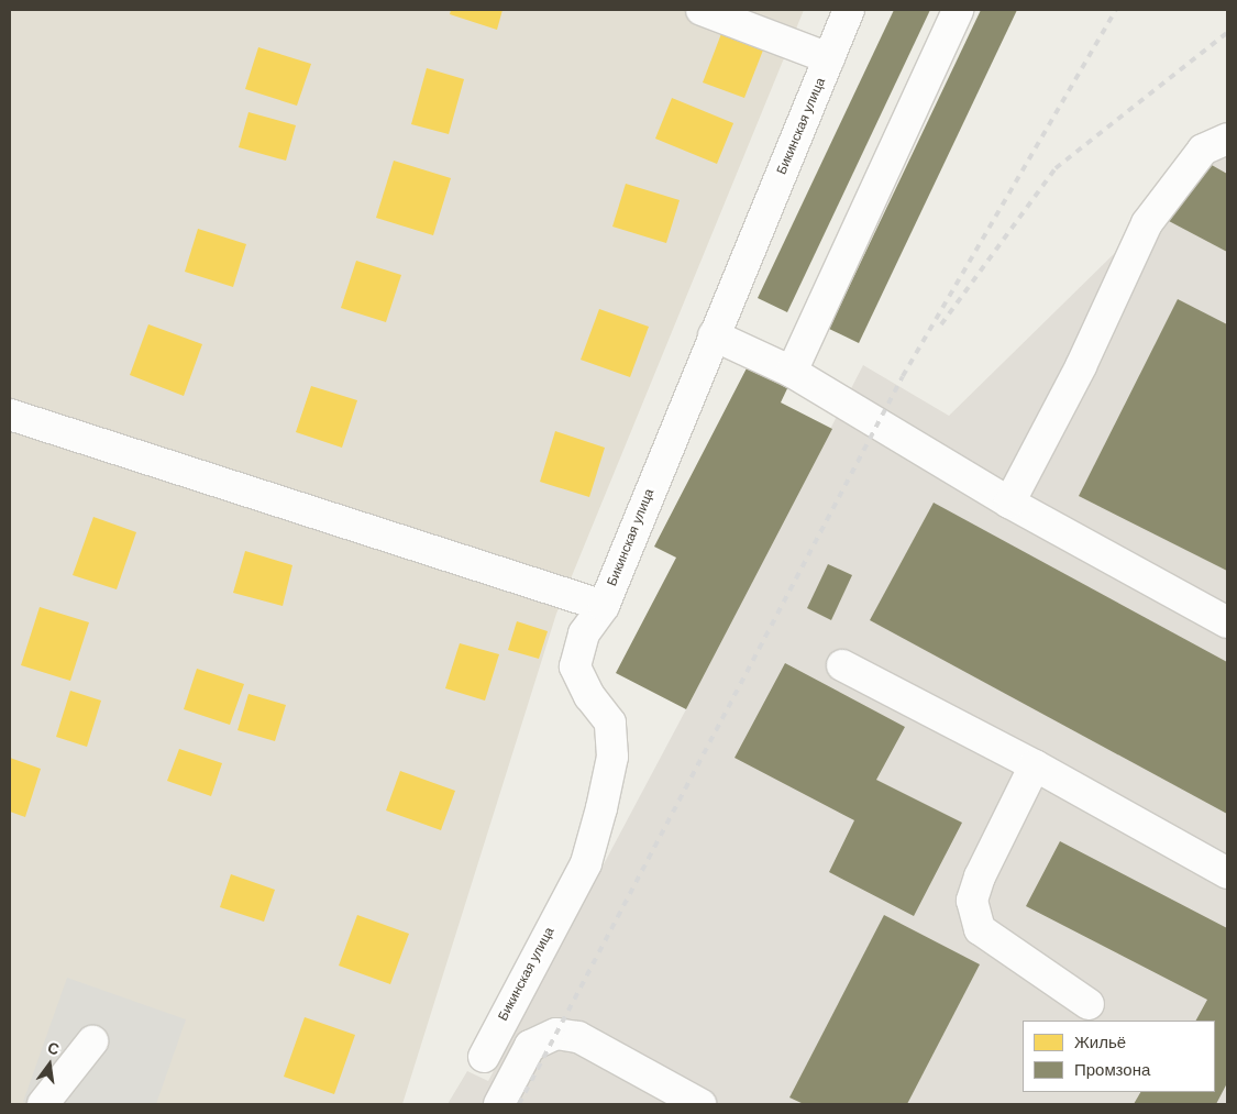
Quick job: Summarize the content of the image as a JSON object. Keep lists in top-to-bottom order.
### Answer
{
  "streets": {
    "street": ["Бикинская улица"]
  },
  "legend": ["Жильё", "Промзона"],
  "north": "top"
}
